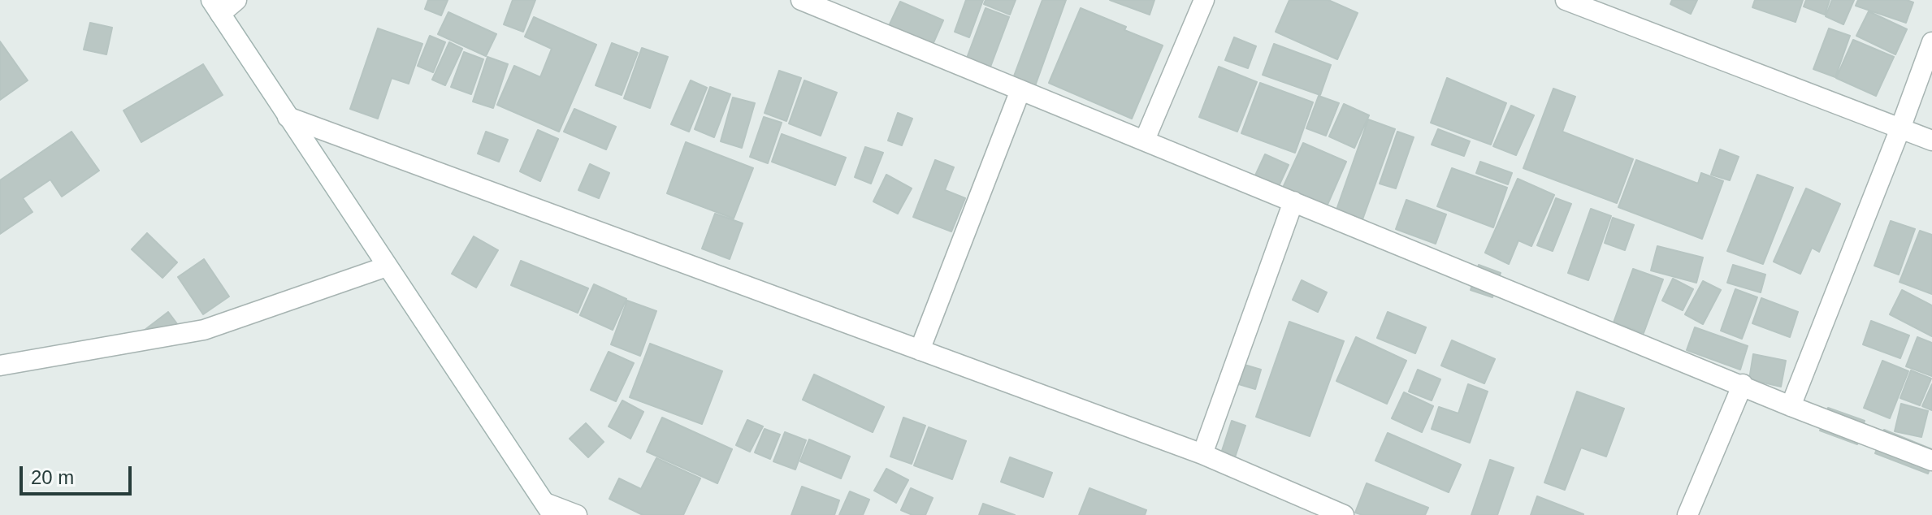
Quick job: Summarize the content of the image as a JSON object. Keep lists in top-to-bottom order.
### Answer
{
  "scale_bar": "20 m"
}
